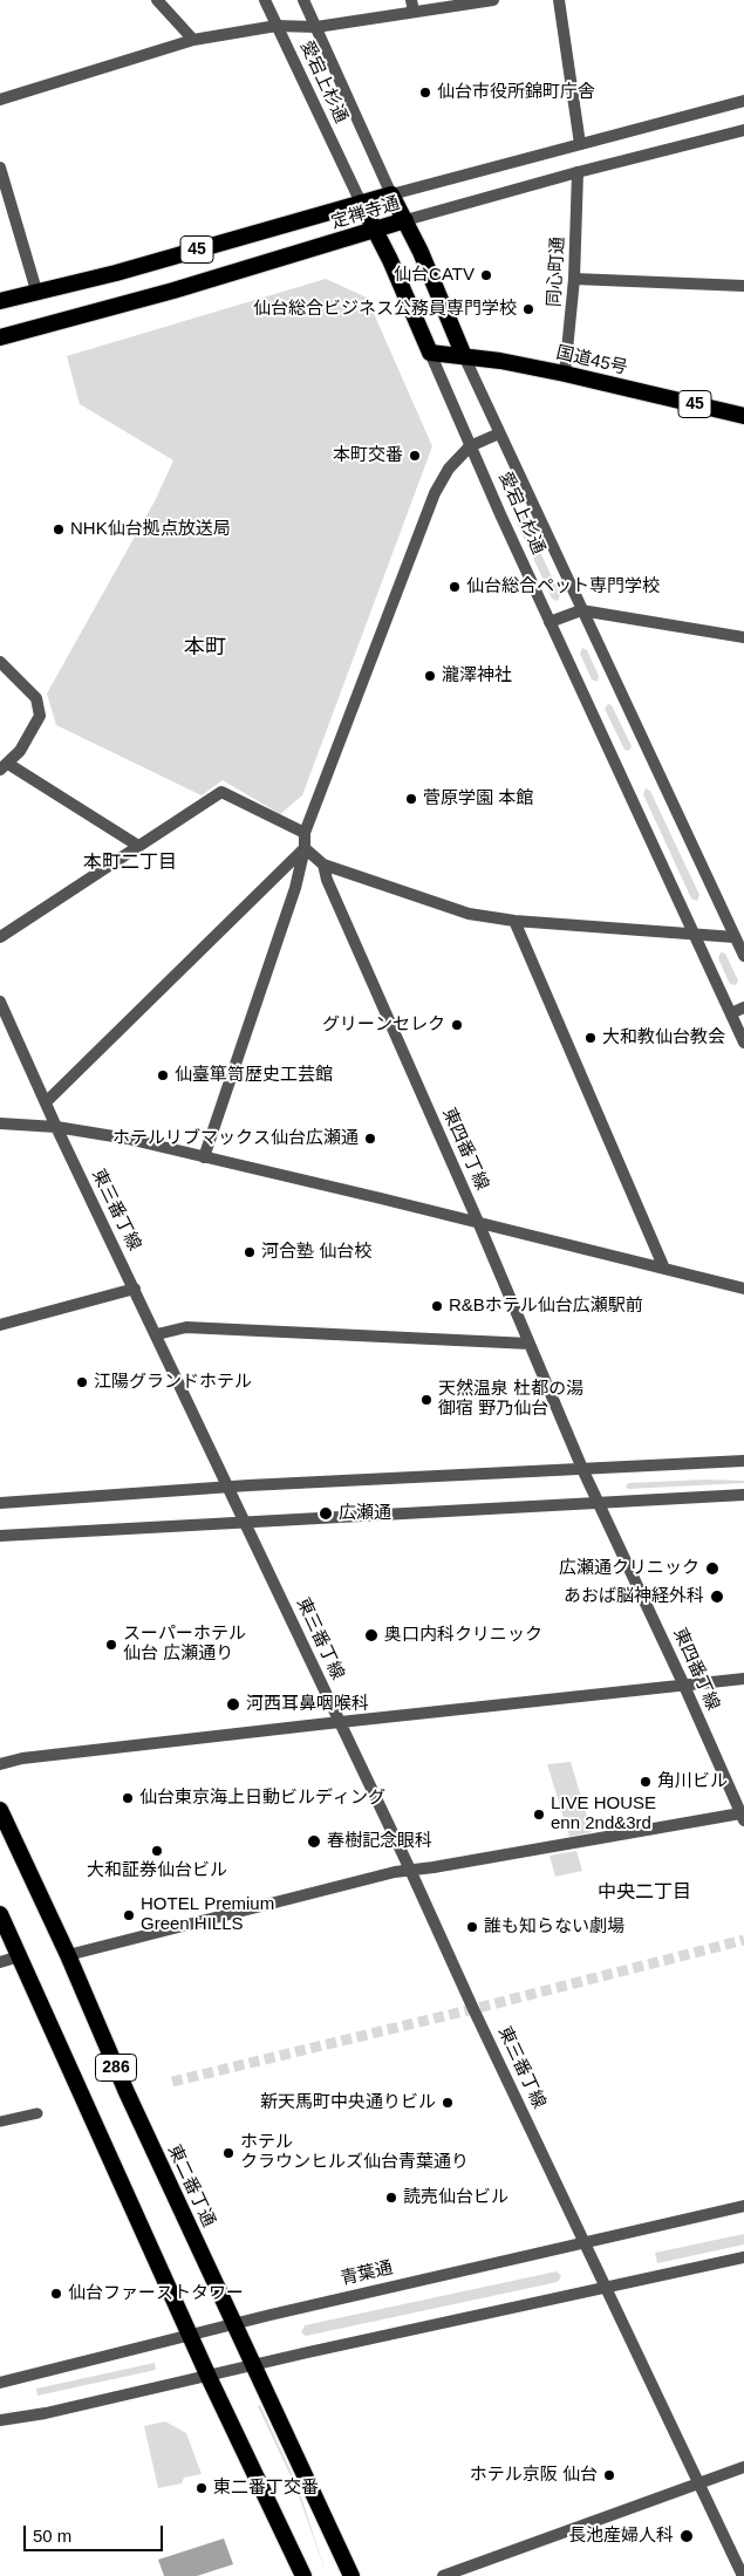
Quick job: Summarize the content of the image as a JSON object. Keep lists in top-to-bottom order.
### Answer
{
  "streets": {
    "highway": [
      "愛宕上杉通",
      "定禅寺通",
      "45",
      "国道45号",
      "286",
      "東二番丁通"
    ],
    "street": [
      "同心町通",
      "東四番丁線",
      "東三番丁線",
      "青葉通"
    ]
  },
  "crossings": [
    ["愛宕上杉通", "定禅寺通"],
    ["愛宕上杉通", "国道45号"],
    ["定禅寺通", "同心町通"],
    ["同心町通", "国道45号"],
    ["東三番丁線", "青葉通"],
    ["286", "青葉通"],
    ["東二番丁通", "青葉通"]
  ],
  "districts": ["本町", "本町二丁目", "中央二丁目"],
  "places": [
    "仙台市役所錦町庁舎",
    "仙台CATV",
    "仙台総合ビジネス公務員専門学校",
    "本町交番",
    "NHK仙台拠点放送局",
    "仙台総合ペット専門学校",
    "瀧澤神社",
    "菅原学園 本館",
    "グリーンセレク",
    "大和教仙台教会",
    "仙臺箪笥歴史工芸館",
    "ホテルリブマックス仙台広瀬通",
    "河合塾 仙台校",
    "R&Bホテル仙台広瀬駅前",
    "江陽グランドホテル",
    "天然温泉 杜都の湯 御宿 野乃仙台",
    "広瀬通",
    "広瀬通クリニック",
    "あおば脳神経外科",
    "奥口内科クリニック",
    "スーパーホテル 仙台 広瀬通り",
    "河西耳鼻咽喉科",
    "角川ビル",
    "仙台東京海上日動ビルディング",
    "LIVE HOUSE enn 2nd&3rd",
    "春樹記念眼科",
    "大和証券仙台ビル",
    "HOTEL Premium Green HILLS",
    "誰も知らない劇場",
    "新天馬町中央通りビル",
    "ホテル クラウンヒルズ仙台青葉通り",
    "読売仙台ビル",
    "仙台ファーストタワー",
    "ホテル京阪 仙台",
    "東二番丁交番",
    "長池産婦人科"
  ],
  "scale_bar": "50 m"
}
